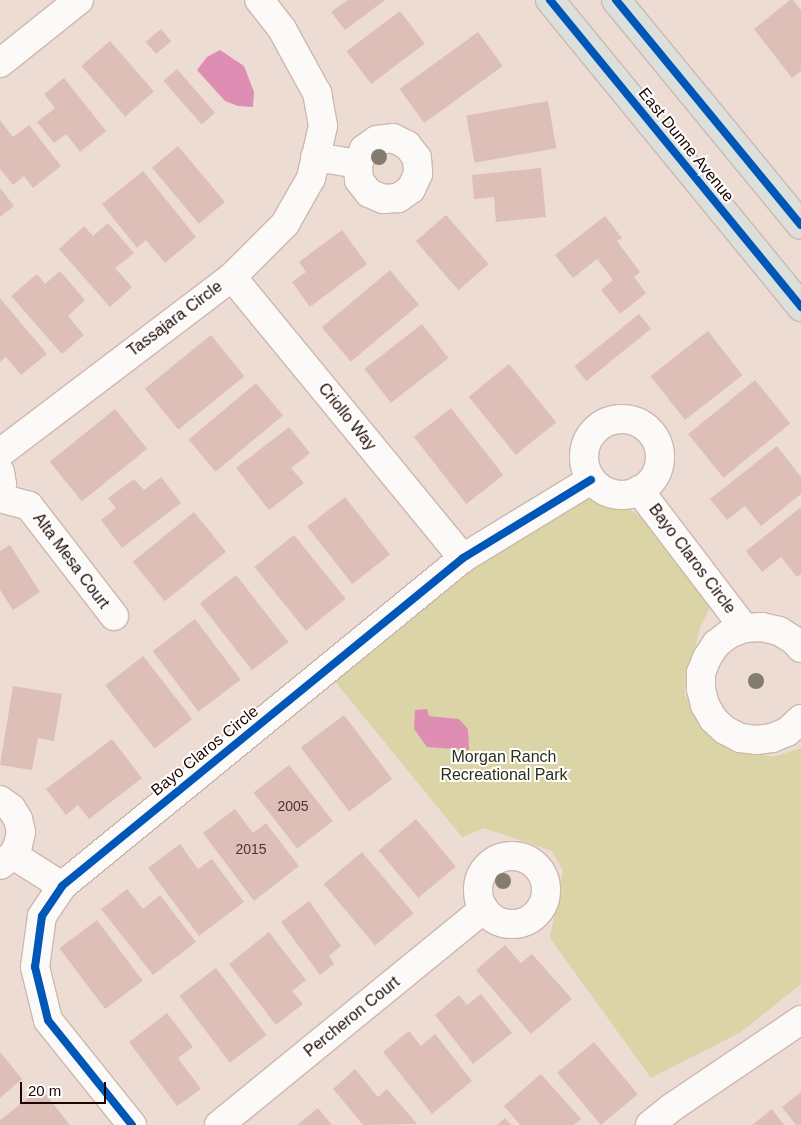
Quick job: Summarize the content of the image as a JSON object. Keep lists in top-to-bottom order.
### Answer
{
  "streets": {
    "main road": ["East Dunne Avenue"],
    "street": [
      "Tassajara Circle",
      "Criollo Way",
      "Bayo Claros Circle",
      "Alta Mesa Court",
      "Percheron Court"
    ]
  },
  "crossings": [
    ["Tassajara Circle", "Criollo Way"],
    ["Criollo Way", "Bayo Claros Circle"]
  ],
  "parks": ["Morgan Ranch Recreational Park"],
  "house_numbers": ["2005", "2015"],
  "scale_bar": "20 m"
}
